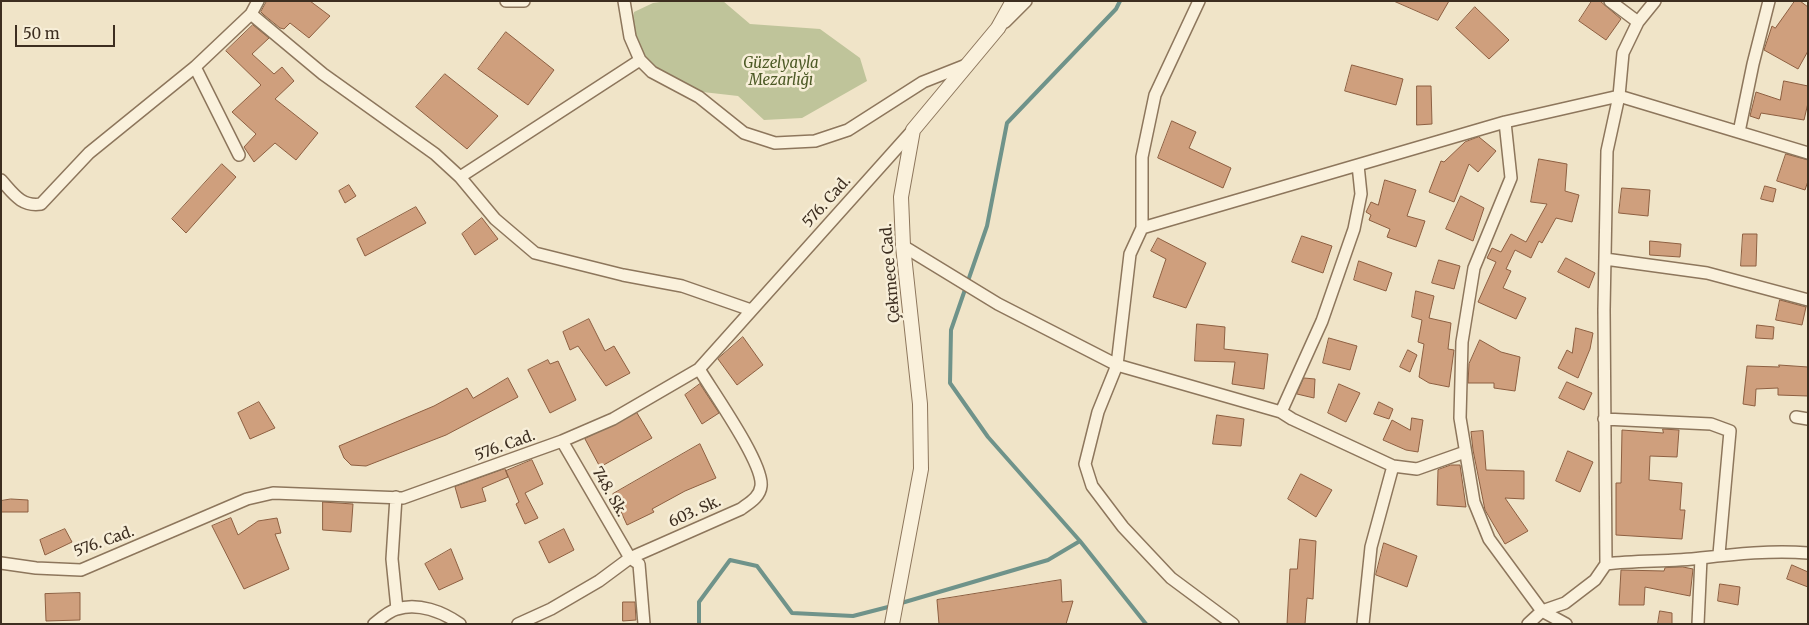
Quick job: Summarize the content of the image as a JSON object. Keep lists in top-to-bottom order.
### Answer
{
  "streets": {
    "street": [
      "576. Cad.",
      "Çekmece Cad.",
      "748. Sk.",
      "603. Sk."
    ]
  },
  "crossings": [
    ["576. Cad.", "Çekmece Cad."],
    ["576. Cad.", "748. Sk."],
    ["576. Cad.", "603. Sk."],
    ["748. Sk.", "603. Sk."]
  ],
  "parks": ["Güzelyayla Mezarlığı"],
  "scale_bar": "50 m"
}
